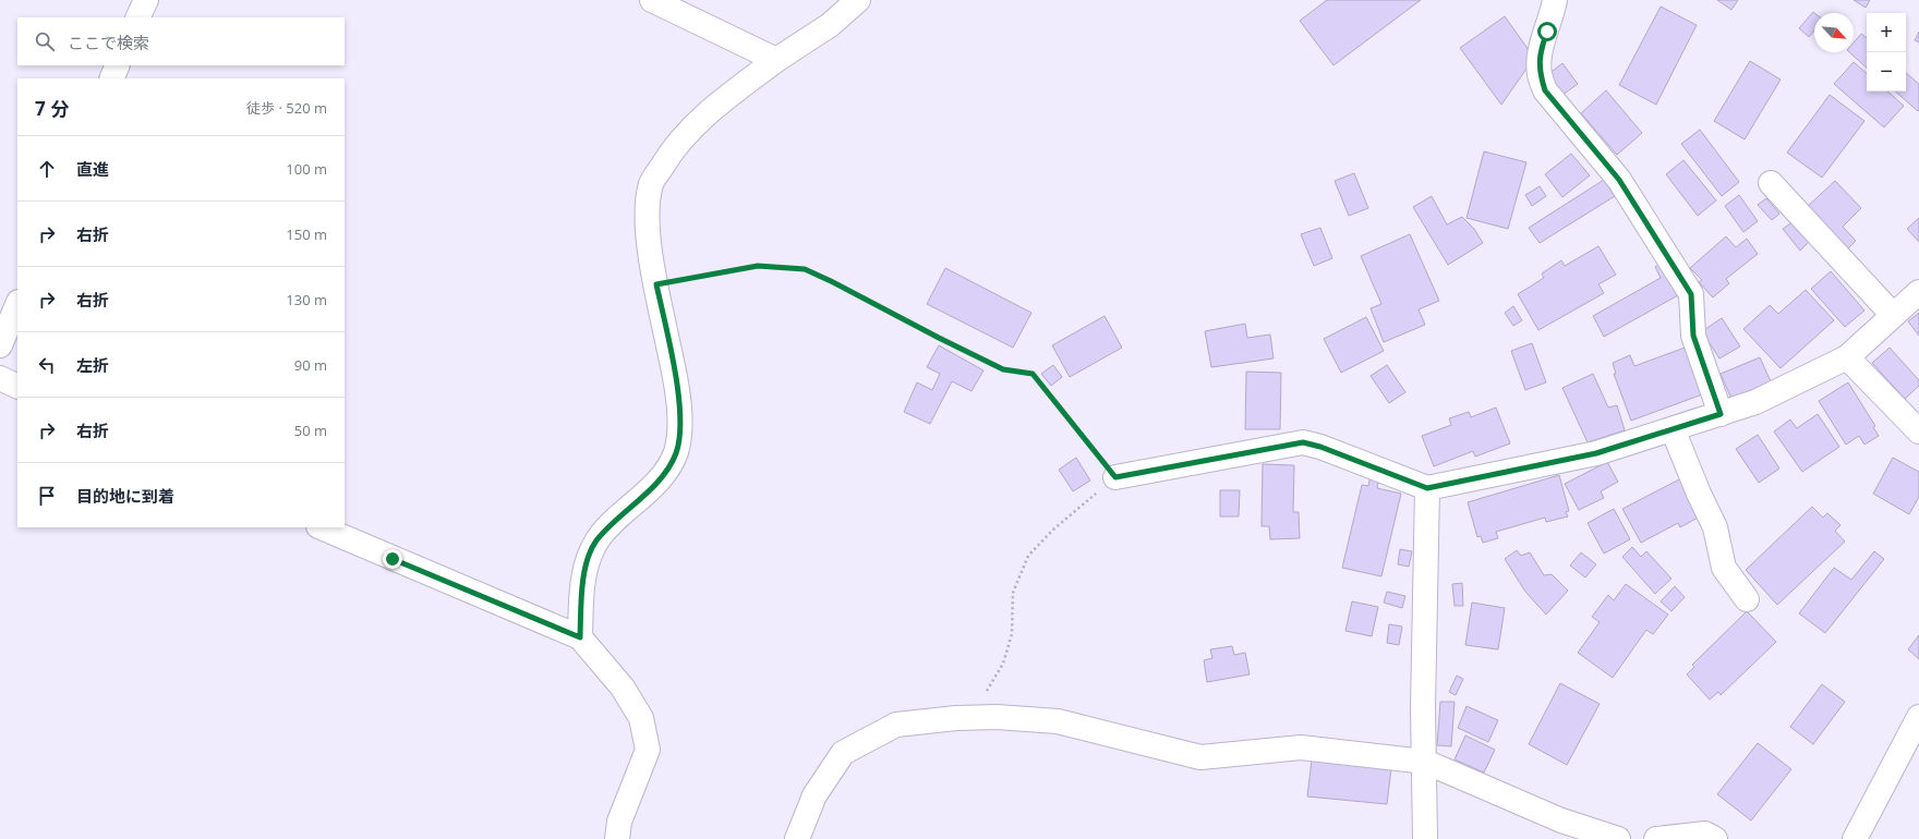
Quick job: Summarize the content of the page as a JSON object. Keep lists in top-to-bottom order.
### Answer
{
  "north": "bottom right",
  "page": {
    "map_buttons": ["+", "−"],
    "search": "ここで検索",
    "heading": ["7 分", "徒歩 · 520 m"],
    "list": [
      ["直進", "100 m"],
      ["右折", "150 m"],
      ["右折", "130 m"],
      ["左折", "90 m"],
      ["右折", "50 m"],
      "目的地に到着"
    ]
  }
}
